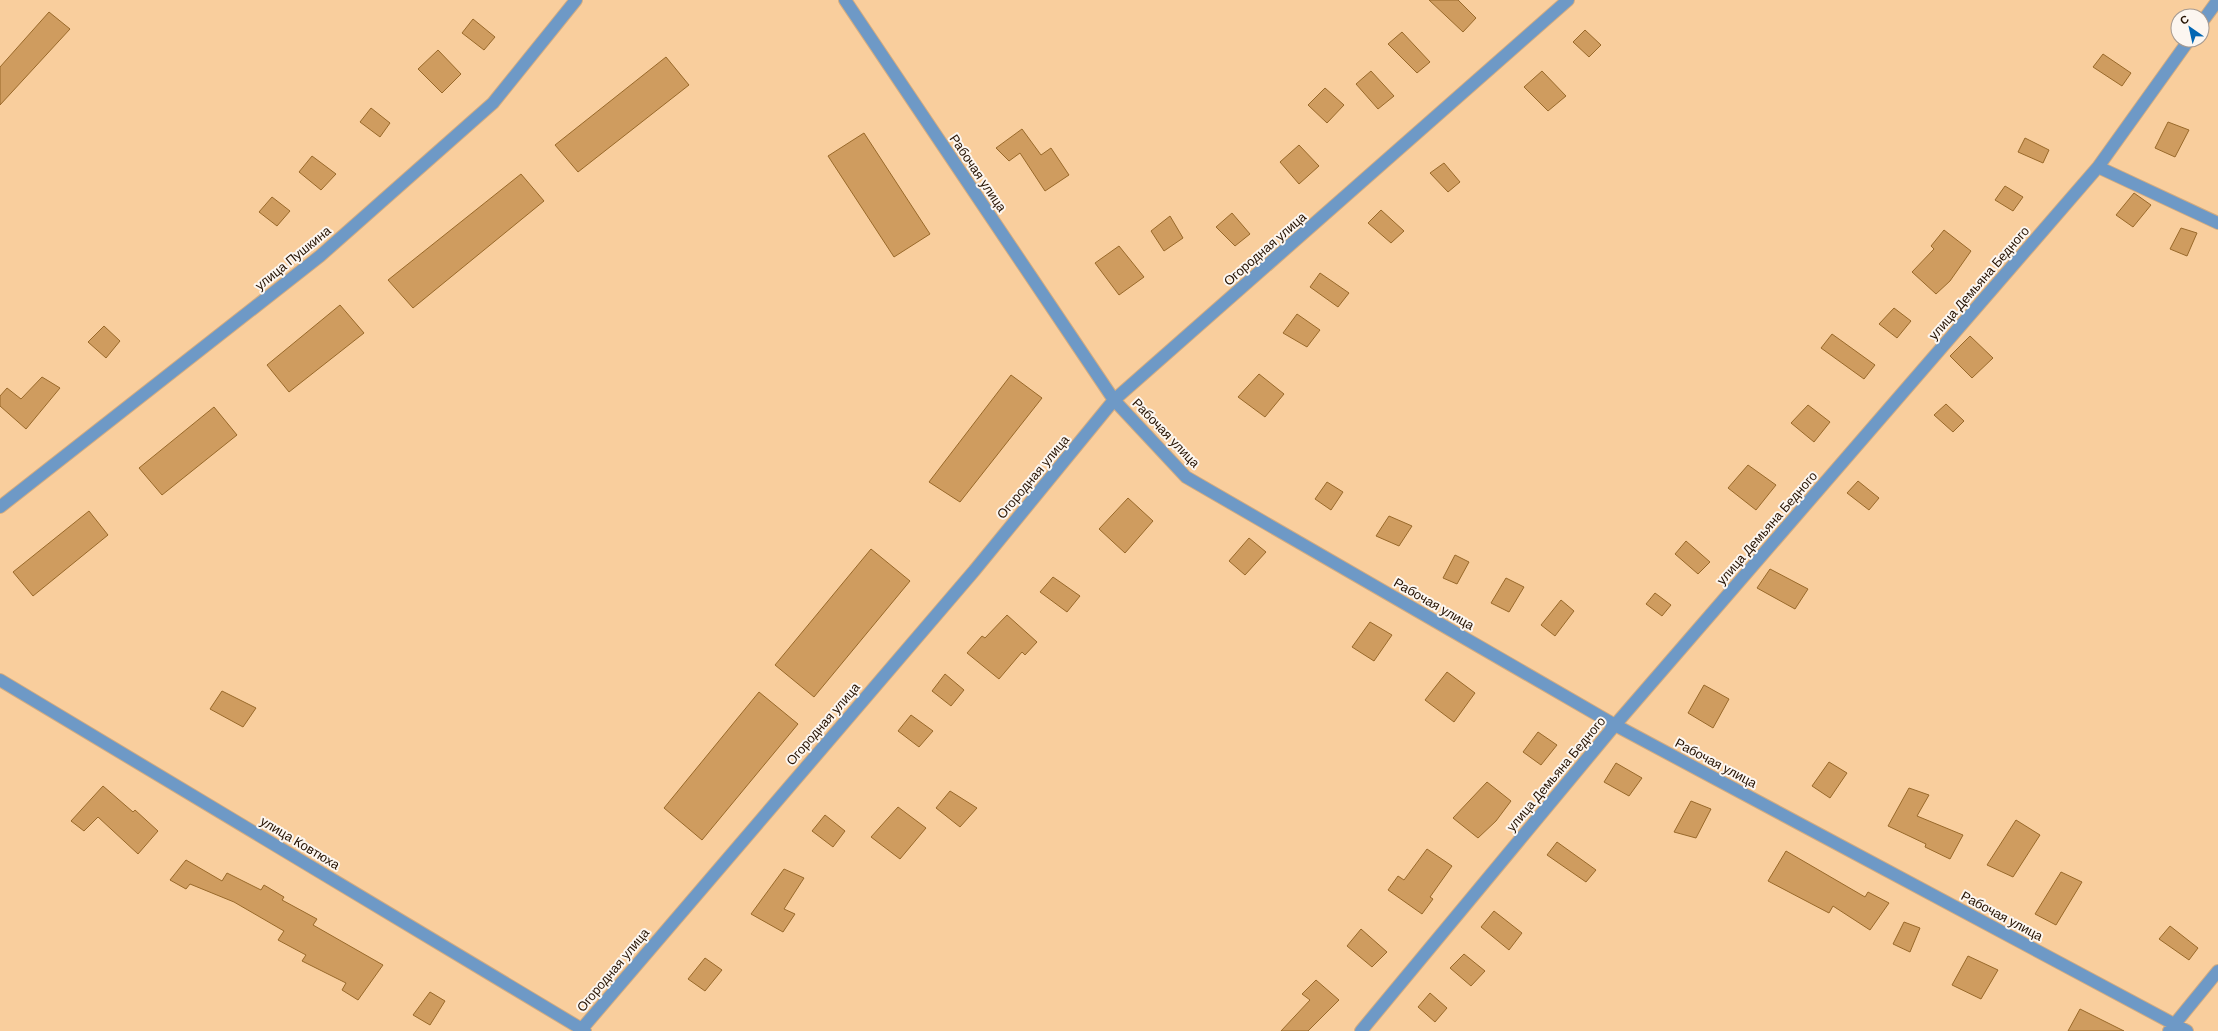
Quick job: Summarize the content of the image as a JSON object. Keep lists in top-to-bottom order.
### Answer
{
  "streets": {
    "street": [
      "Рабочая улица",
      "Огородная улица",
      "улица Пушкина",
      "улица Демьяна Бедного",
      "улица Ковтюха"
    ]
  },
  "crossings": [
    ["Рабочая улица", "Огородная улица"],
    ["Рабочая улица", "улица Демьяна Бедного"],
    ["Огородная улица", "улица Ковтюха"]
  ],
  "north": "top left"
}
